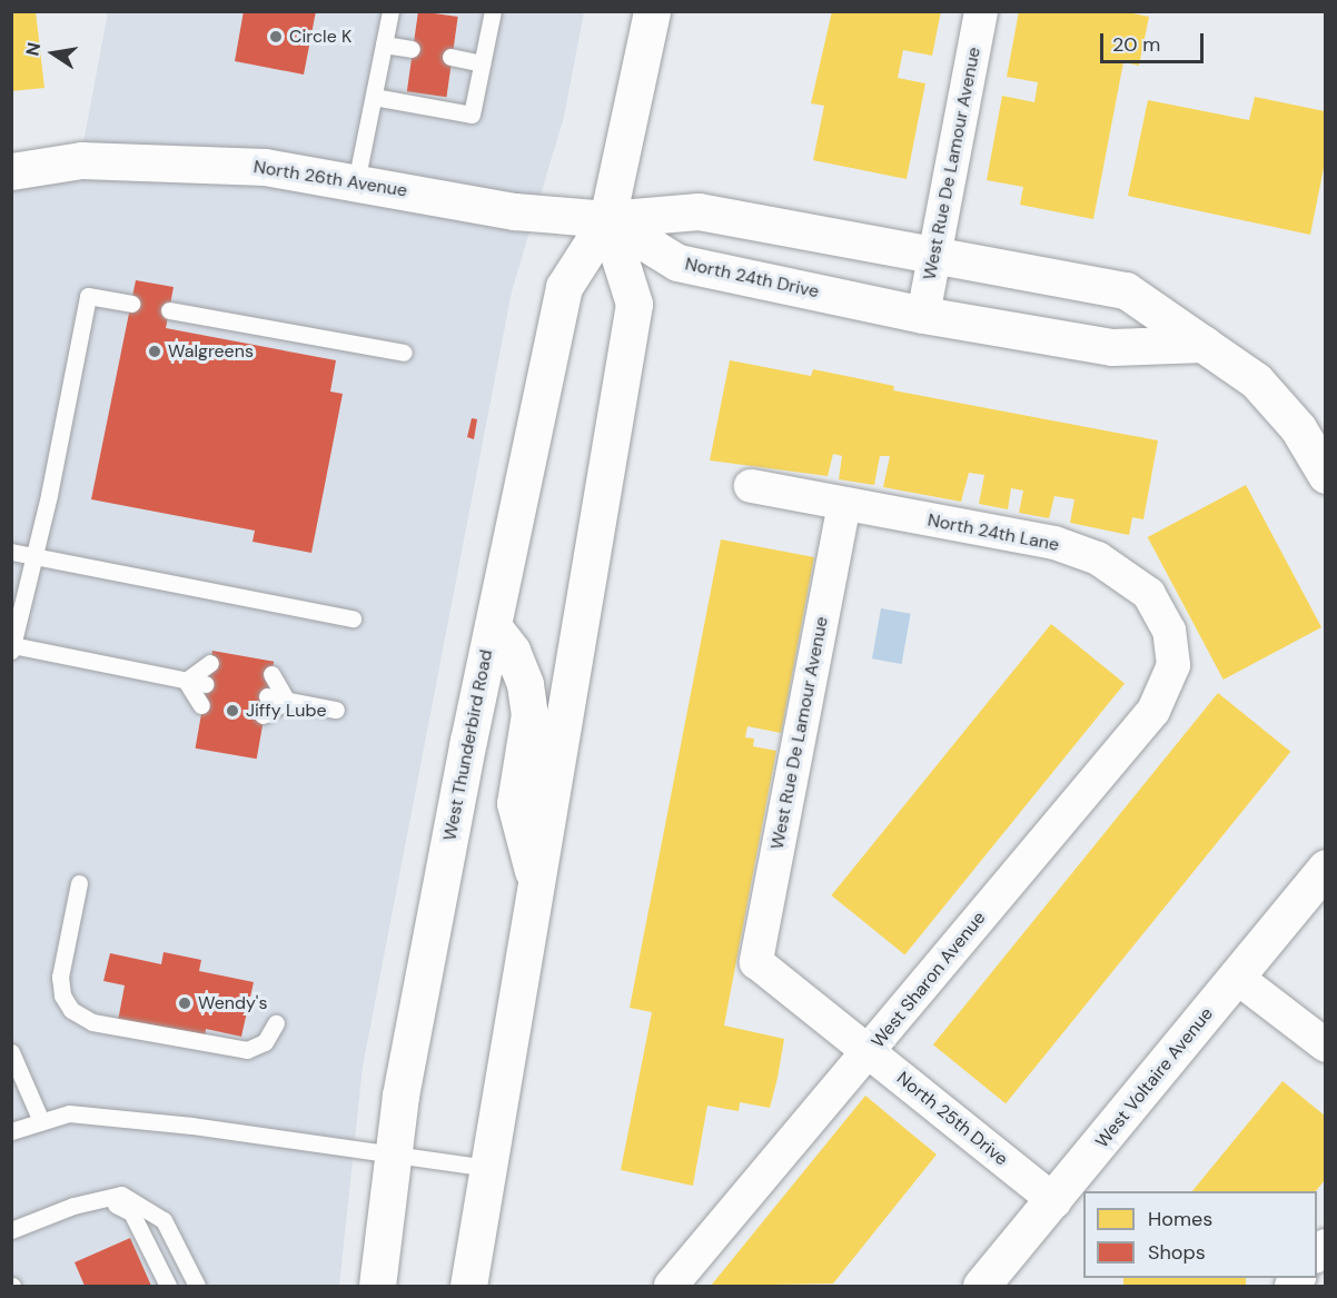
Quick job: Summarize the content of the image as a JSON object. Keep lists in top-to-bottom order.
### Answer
{
  "streets": {
    "main road": [
      "North 26th Avenue",
      "North 24th Drive",
      "West Thunderbird Road",
      "West Voltaire Avenue"
    ],
    "street": [
      "West Rue De Lamour Avenue",
      "North 24th Lane",
      "West Sharon Avenue",
      "North 25th Drive"
    ]
  },
  "crossings": [
    ["West Rue De Lamour Avenue", "North 24th Drive"],
    ["West Rue De Lamour Avenue", "North 24th Lane"],
    ["West Rue De Lamour Avenue", "North 25th Drive"],
    ["North 26th Avenue", "North 24th Drive"],
    ["North 26th Avenue", "West Thunderbird Road"],
    ["North 24th Drive", "West Thunderbird Road"],
    ["North 24th Lane", "West Sharon Avenue"],
    ["West Sharon Avenue", "North 25th Drive"],
    ["West Voltaire Avenue", "North 25th Drive"]
  ],
  "places": [
    "Circle K",
    "Walgreens",
    "Jiffy Lube",
    "Wendy's"
  ],
  "legend": ["Homes", "Shops"],
  "scale_bar": "20 m",
  "north": "left"
}
